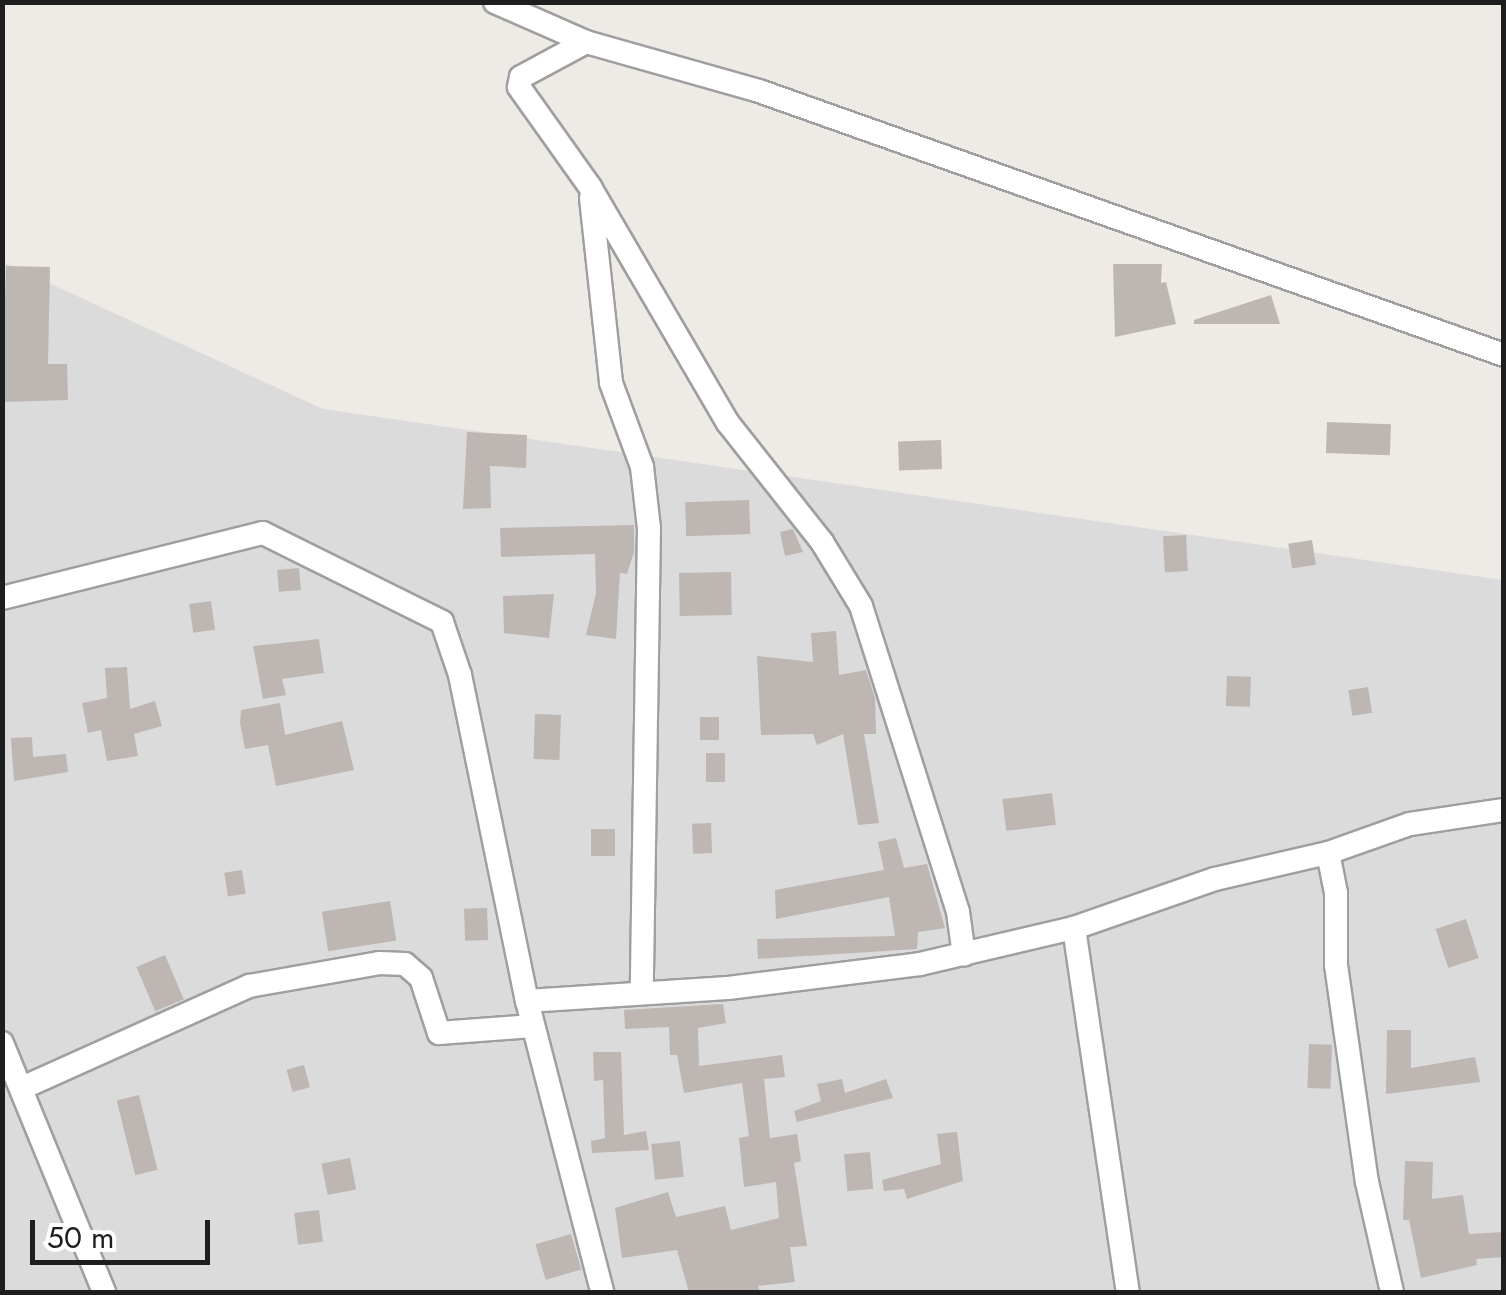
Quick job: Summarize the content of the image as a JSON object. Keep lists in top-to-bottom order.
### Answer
{
  "scale_bar": "50 m"
}
